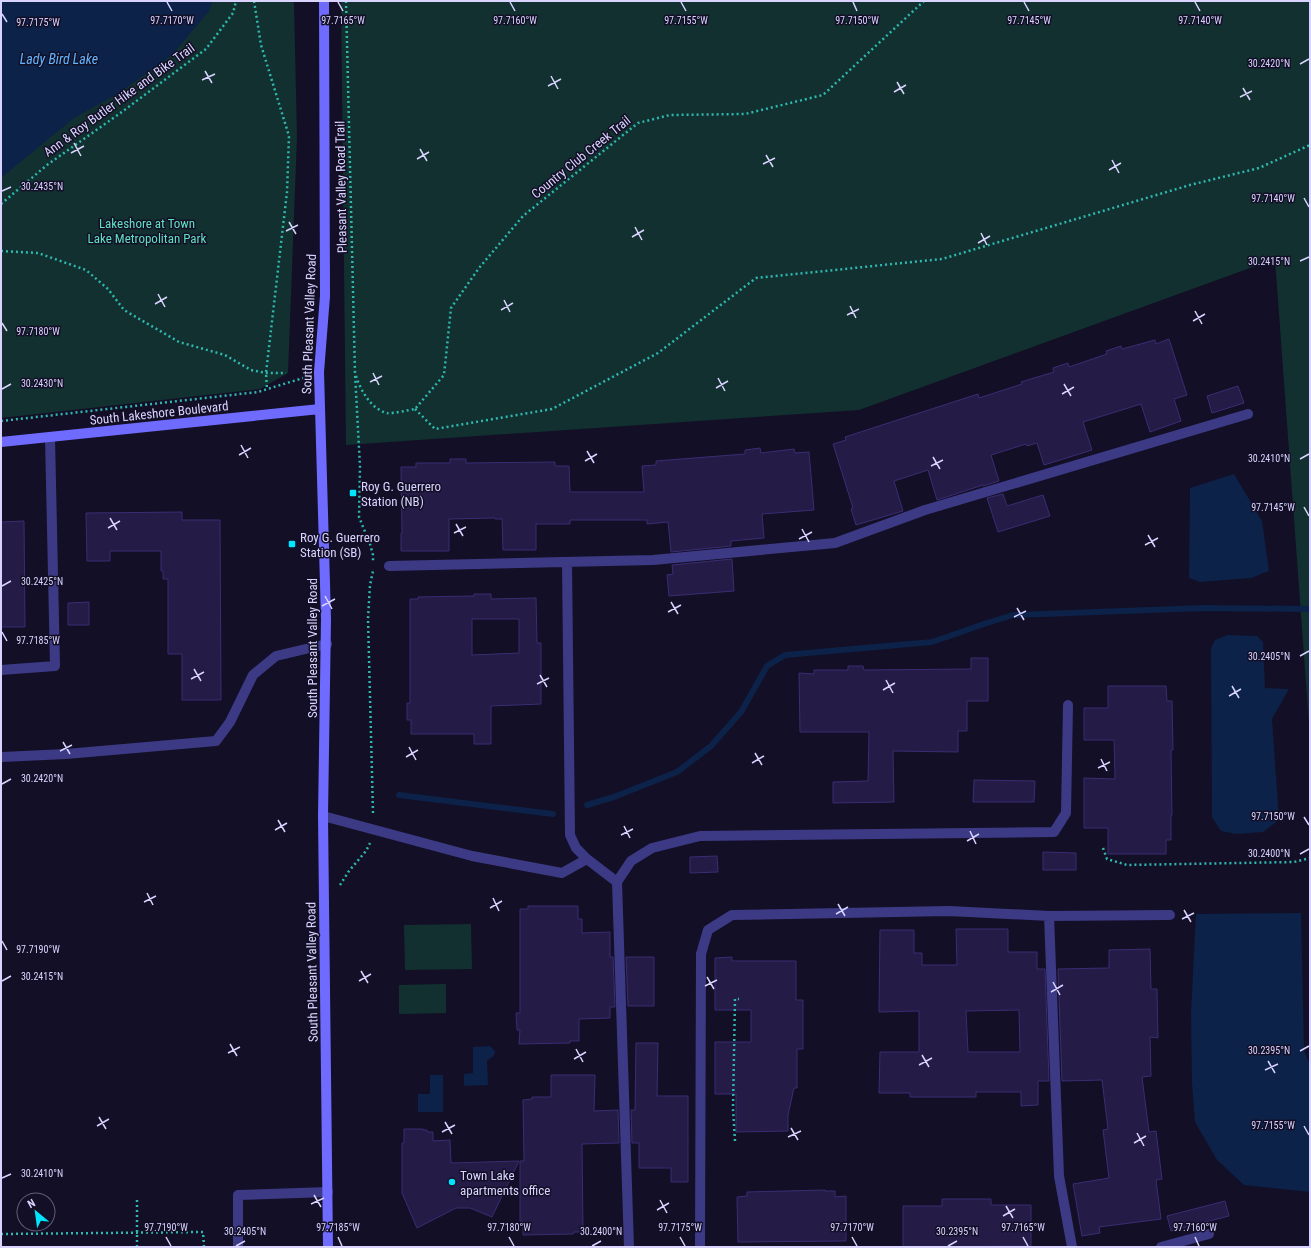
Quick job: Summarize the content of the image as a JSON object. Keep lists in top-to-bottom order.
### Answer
{
  "streets": {
    "main road": ["South Pleasant Valley Road", "South Lakeshore Boulevard"],
    "path": ["Ann & Roy Butler Hike and Bike Trail", "Country Club Creek Trail", "Pleasant Valley Road Trail"]
  },
  "crossings": [
    ["South Pleasant Valley Road", "South Lakeshore Boulevard"]
  ],
  "water": ["Lady Bird Lake"],
  "parks": ["Lakeshore at Town Lake Metropolitan Park"],
  "places": {
    "transit": ["Roy G. Guerrero Station (NB)", "Roy G. Guerrero Station (SB)"],
    "other": ["Town Lake apartments office"]
  },
  "north": "top left",
  "coordinates": [
    "97.7170°W",
    "97.7165°W",
    "97.7160°W",
    "97.7155°W",
    "97.7150°W",
    "97.7145°W",
    "97.7140°W",
    "97.7175°W",
    "30.2420°N",
    "30.2435°N",
    "30.2415°N",
    "97.7180°W",
    "30.2430°N",
    "30.2410°N",
    "30.2425°N",
    "97.7185°W",
    "30.2405°N",
    "30.2400°N",
    "97.7190°W",
    "30.2395°N"
  ]
}
